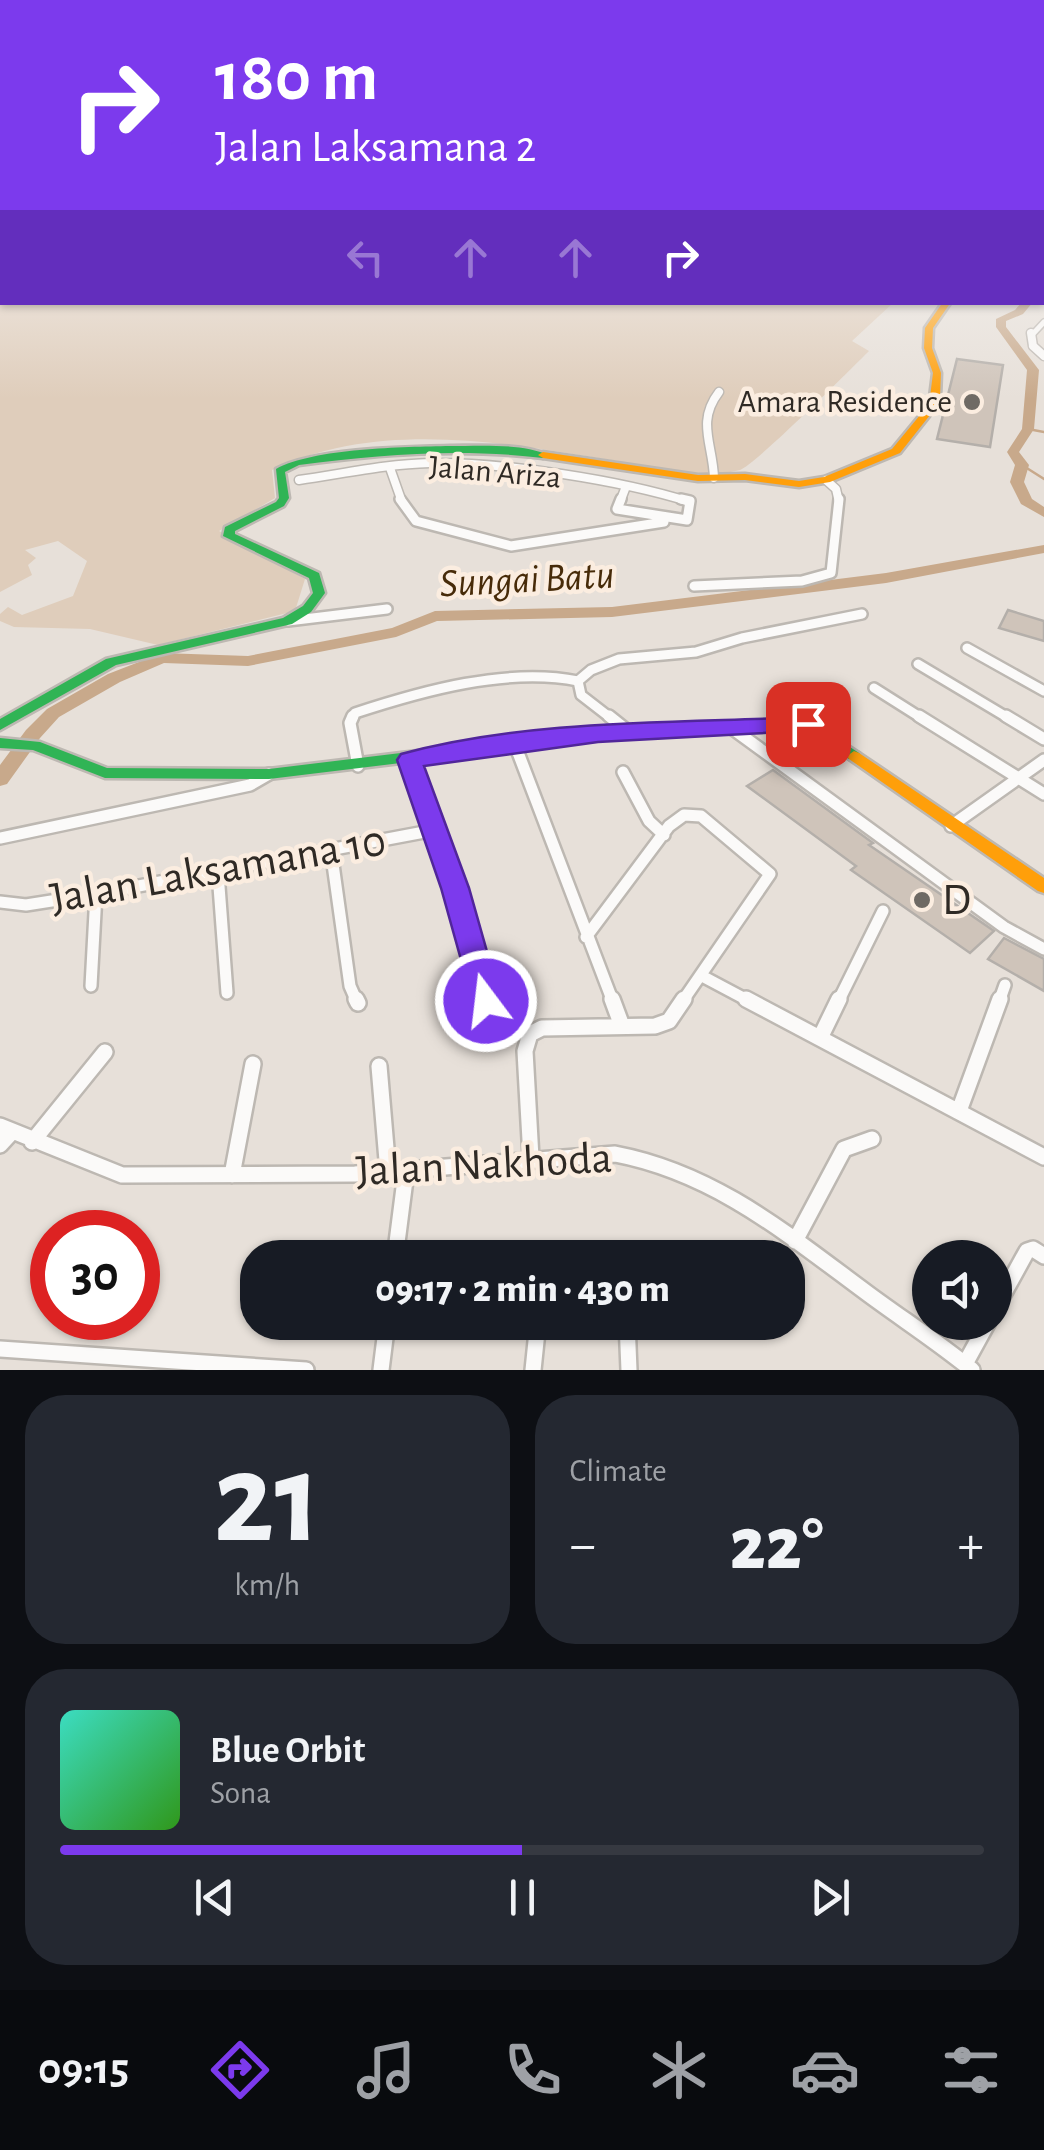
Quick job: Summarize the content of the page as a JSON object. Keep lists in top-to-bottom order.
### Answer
{
  "streets": {
    "street": ["Jalan Ariza", "Jalan Laksamana 10", "Jalan Nakhoda"]
  },
  "water": ["Sungai Batu"],
  "places": ["Amara Residence", "D"],
  "page": {
    "turn": ["180 m", "Jalan Laksamana 2"],
    "limit": "30",
    "trip": "09:17 · 2 min · 430 m",
    "tile": [
      ["21", "km/h"],
      "Climate"
    ],
    "heat": ["−", "22°", "+"],
    "song": ["Blue Orbit", "Sona"],
    "tabs": "09:15"
  }
}
